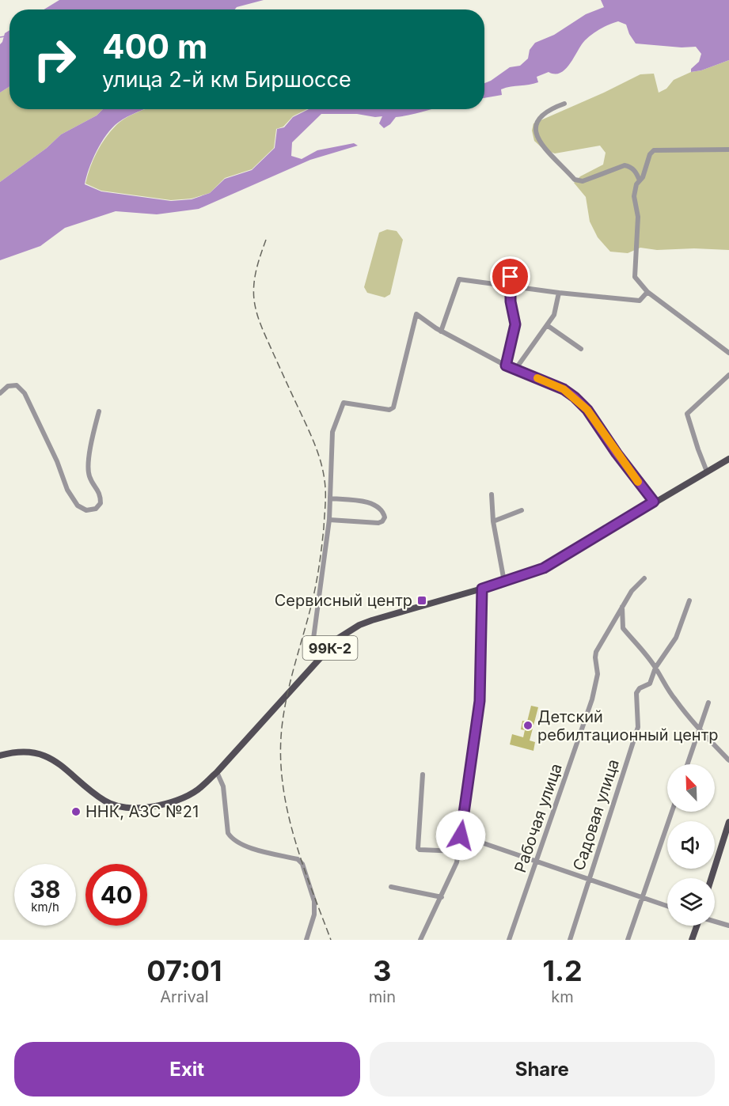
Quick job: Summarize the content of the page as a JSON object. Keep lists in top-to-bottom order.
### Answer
{
  "streets": {
    "main road": ["99К-2"],
    "street": ["Садовая улица", "Рабочая улица"]
  },
  "places": {
    "transit": ["Сервисный центр"],
    "other": ["Детский ребилтационный центр", "ННК, АЗС №21"]
  },
  "north": "top left",
  "page": {
    "turn": ["400 m", "улица 2-й км Биршоссе"],
    "speed": "38 km/h",
    "limit": "40",
    "eta": [
      "07:01",
      "Arrival",
      "3",
      "min",
      "1.2",
      "km"
    ],
    "buttons": ["Exit", "Share"]
  }
}
